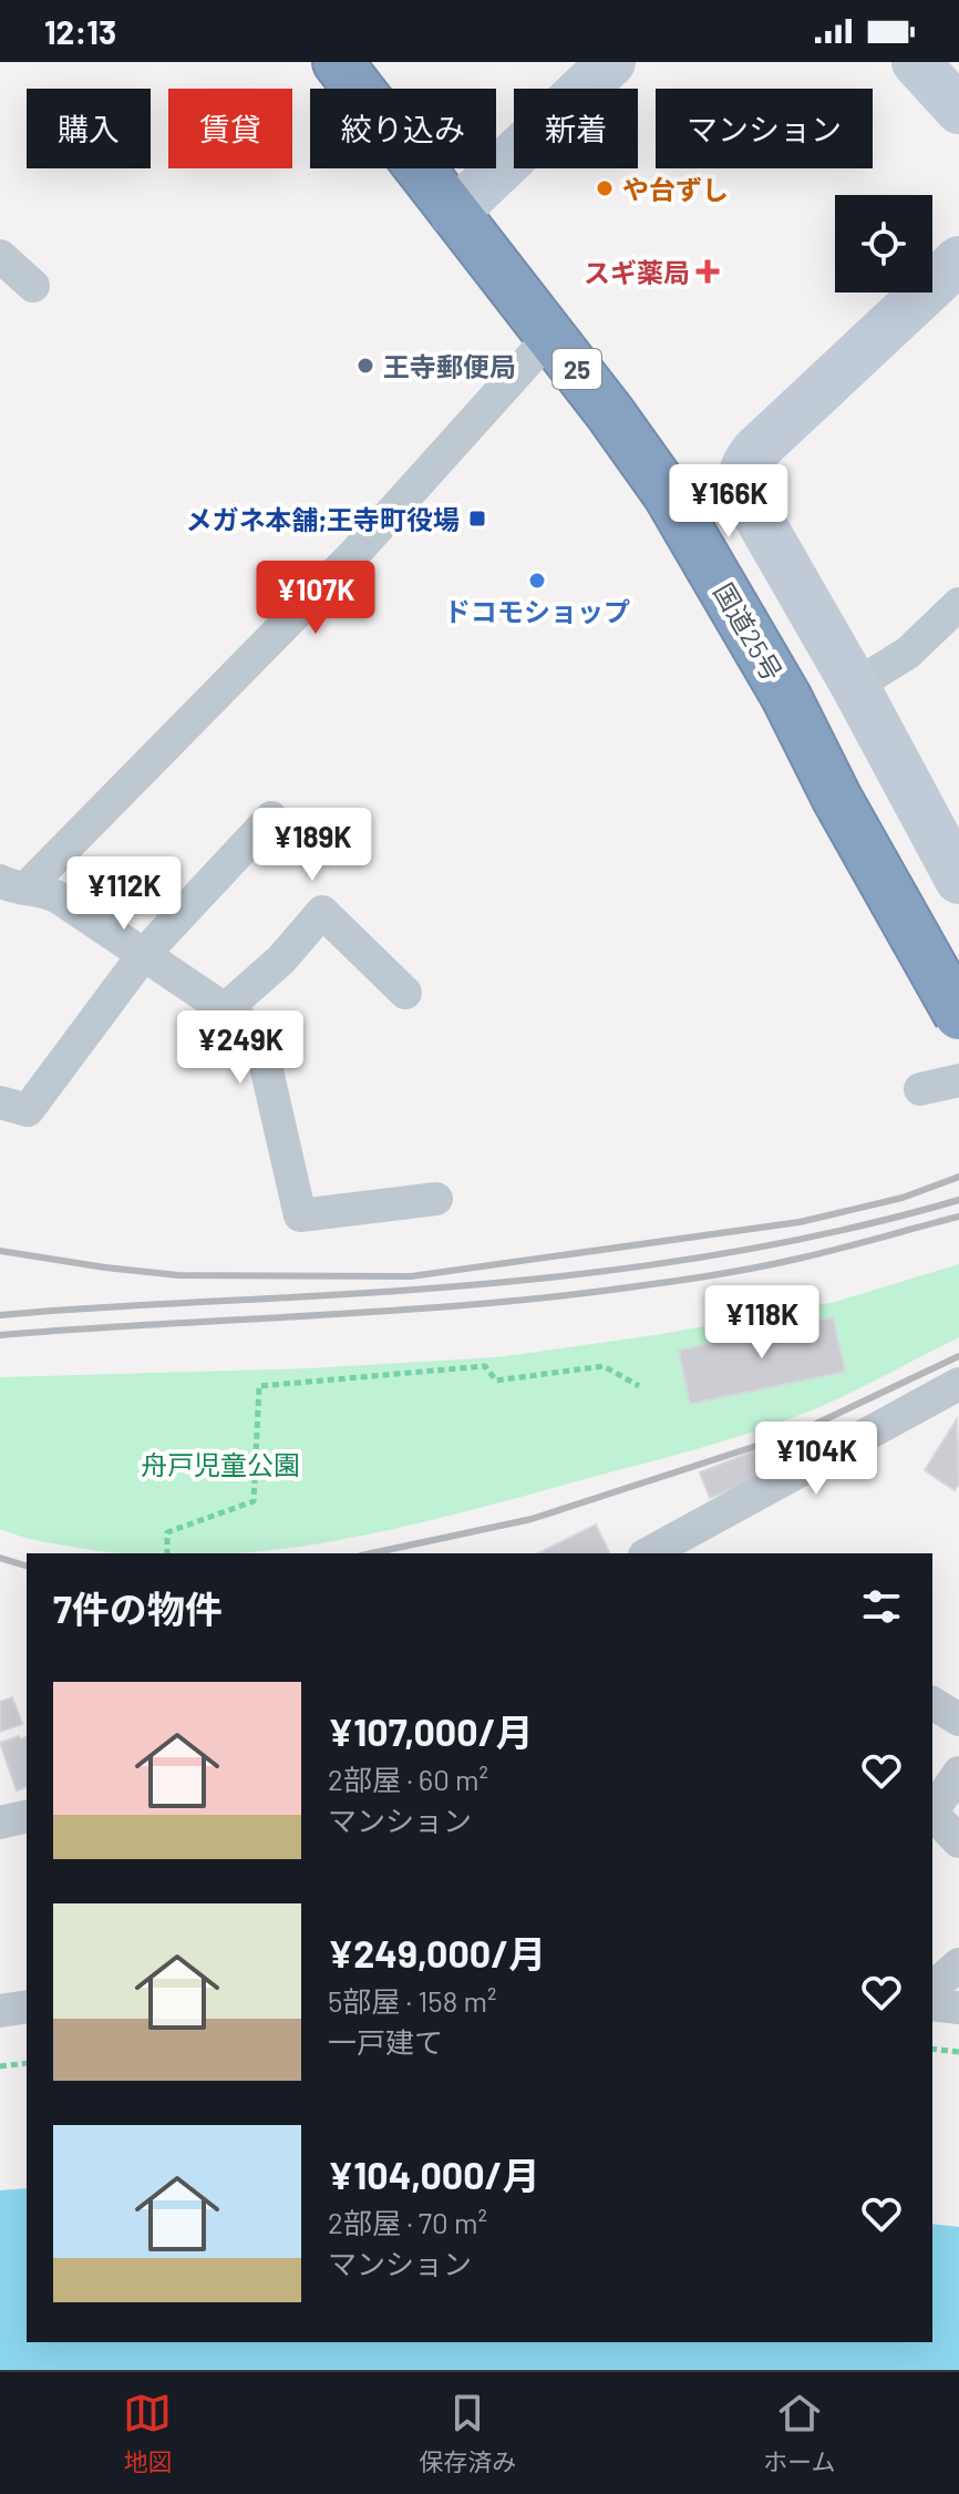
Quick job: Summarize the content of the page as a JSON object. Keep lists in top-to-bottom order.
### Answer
{
  "streets": {
    "highway": ["25", "国道25号"]
  },
  "parks": ["舟戸児童公園"],
  "places": {
    "other": ["や台ずし", "王寺郵便局", "ドコモショップ"],
    "health": ["スギ薬局"],
    "transit": ["メガネ本舗;王寺町役場"]
  },
  "page": {
    "status": "12:13",
    "chip": [
      "購入",
      "賃貸",
      "絞り込み",
      "新着",
      "マンション"
    ],
    "price": [
      "¥166K",
      "¥107K",
      "¥189K",
      "¥112K",
      "¥249K",
      "¥118K",
      "¥104K"
    ],
    "heading": "7件の物件",
    "list": [
      {
        "name": "¥107,000/月",
        "note": "2部屋 · 60 m² · マンション"
      },
      {
        "name": "¥249,000/月",
        "note": "5部屋 · 158 m² · 一戸建て"
      },
      {
        "name": "¥104,000/月",
        "note": "2部屋 · 70 m² · マンション"
      }
    ],
    "tabs": ["地図", "保存済み", "ホーム"]
  }
}
